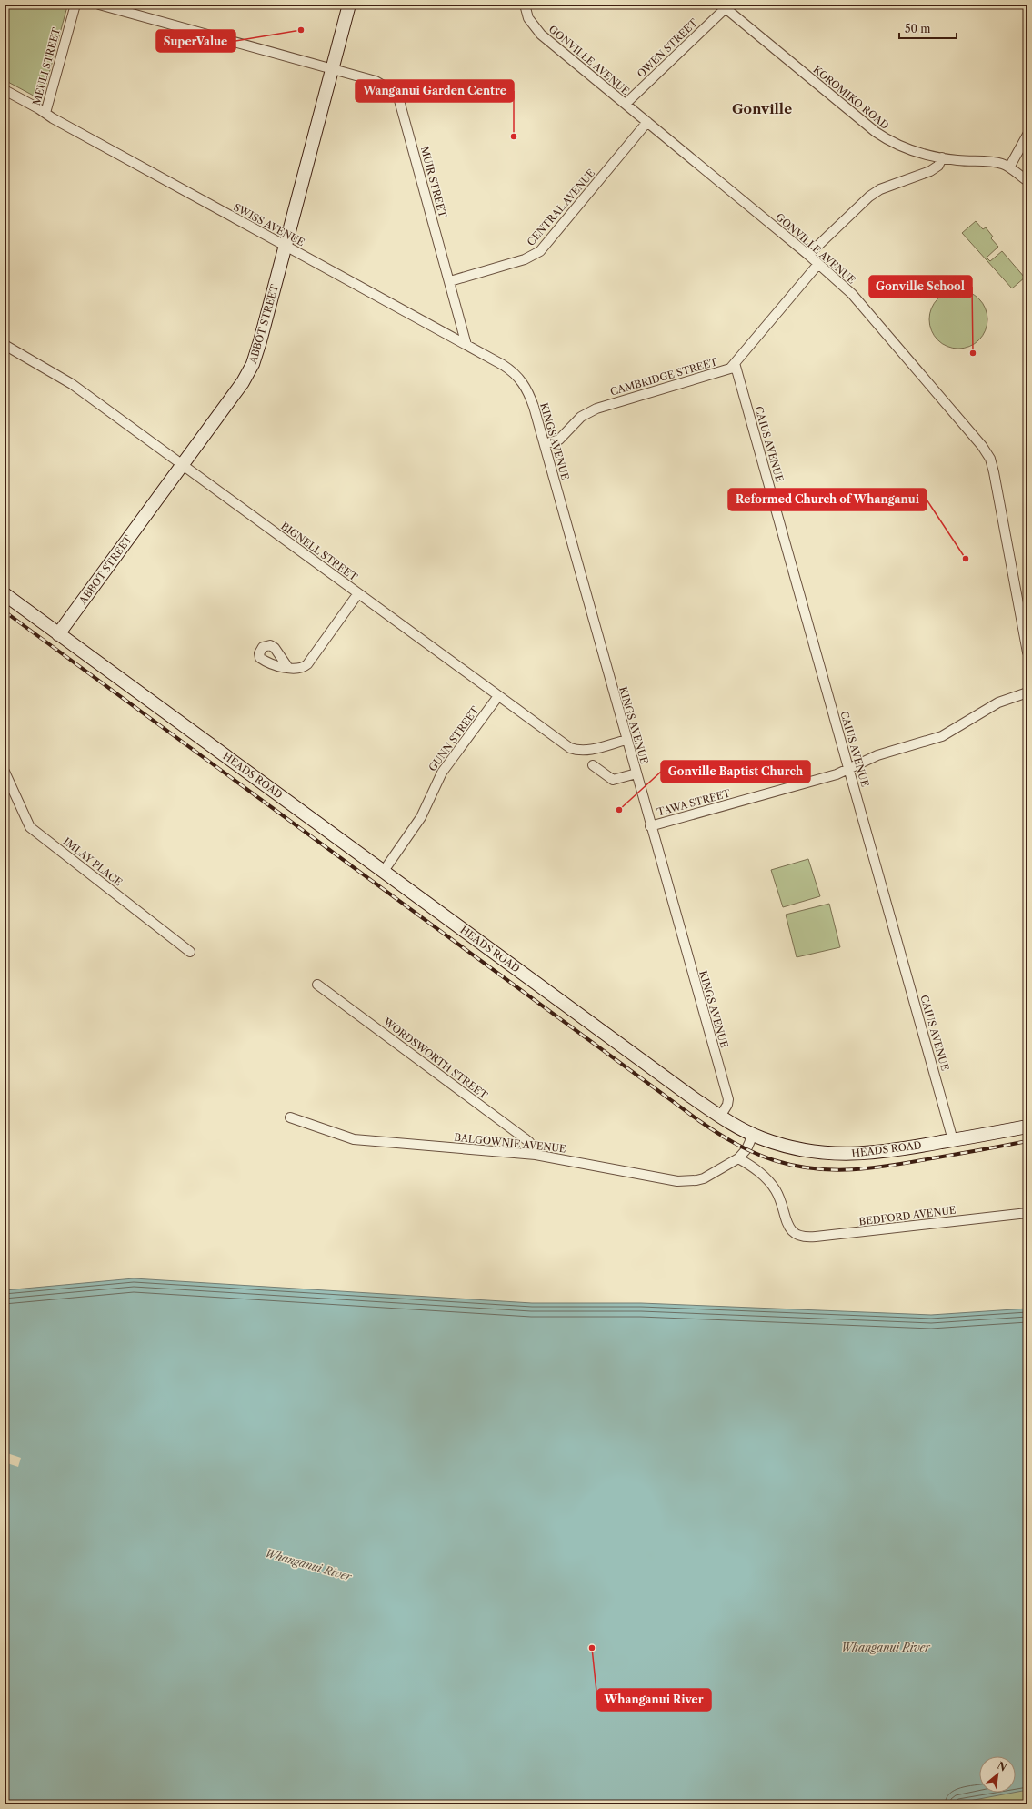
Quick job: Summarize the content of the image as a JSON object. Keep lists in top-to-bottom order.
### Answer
{
  "streets": {
    "main road": ["ABBOT STREET", "HEADS ROAD"],
    "street": [
      "OWEN STREET",
      "GONVILLE AVENUE",
      "MEULI STREET",
      "KOROMIKO ROAD",
      "MUIR STREET",
      "CENTRAL AVENUE",
      "SWISS AVENUE",
      "CAMBRIDGE STREET",
      "KINGS AVENUE",
      "CAIUS AVENUE",
      "BIGNELL STREET",
      "GUNN STREET",
      "TAWA STREET",
      "IMLAY PLACE",
      "WORDSWORTH STREET",
      "BALGOWNIE AVENUE",
      "BEDFORD AVENUE"
    ]
  },
  "crossings": [
    ["OWEN STREET", "GONVILLE AVENUE"],
    ["OWEN STREET", "KOROMIKO ROAD"],
    ["GONVILLE AVENUE", "CENTRAL AVENUE"],
    ["GONVILLE AVENUE", "CAMBRIDGE STREET"],
    ["MEULI STREET", "SWISS AVENUE"],
    ["MUIR STREET", "CENTRAL AVENUE"],
    ["MUIR STREET", "SWISS AVENUE"],
    ["MUIR STREET", "ABBOT STREET"],
    ["SWISS AVENUE", "ABBOT STREET"],
    ["SWISS AVENUE", "KINGS AVENUE"],
    ["ABBOT STREET", "BIGNELL STREET"],
    ["ABBOT STREET", "HEADS ROAD"],
    ["CAMBRIDGE STREET", "KINGS AVENUE"],
    ["CAMBRIDGE STREET", "CAIUS AVENUE"],
    ["KINGS AVENUE", "BIGNELL STREET"],
    ["KINGS AVENUE", "HEADS ROAD"],
    ["KINGS AVENUE", "TAWA STREET"],
    ["CAIUS AVENUE", "HEADS ROAD"],
    ["CAIUS AVENUE", "TAWA STREET"],
    ["BIGNELL STREET", "GUNN STREET"],
    ["GUNN STREET", "HEADS ROAD"],
    ["HEADS ROAD", "BALGOWNIE AVENUE"],
    ["WORDSWORTH STREET", "BALGOWNIE AVENUE"],
    ["BALGOWNIE AVENUE", "BEDFORD AVENUE"]
  ],
  "districts": ["Gonville"],
  "water": ["Whanganui River"],
  "places": [
    "SuperValue",
    "Wanganui Garden Centre",
    "Gonville School",
    "Reformed Church of Whanganui",
    "Gonville Baptist Church",
    "Whanganui River"
  ],
  "scale_bar": "50 m",
  "north": "top right"
}
